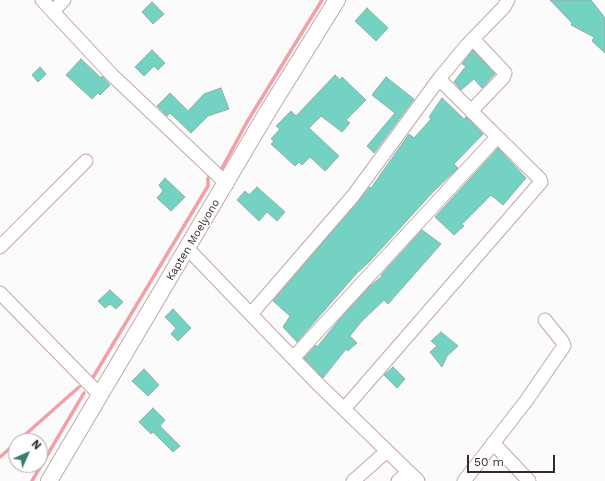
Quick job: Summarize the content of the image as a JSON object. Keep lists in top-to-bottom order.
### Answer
{
  "streets": {
    "street": ["Kapten Moelyono"]
  },
  "scale_bar": "50 m",
  "north": "top right"
}
